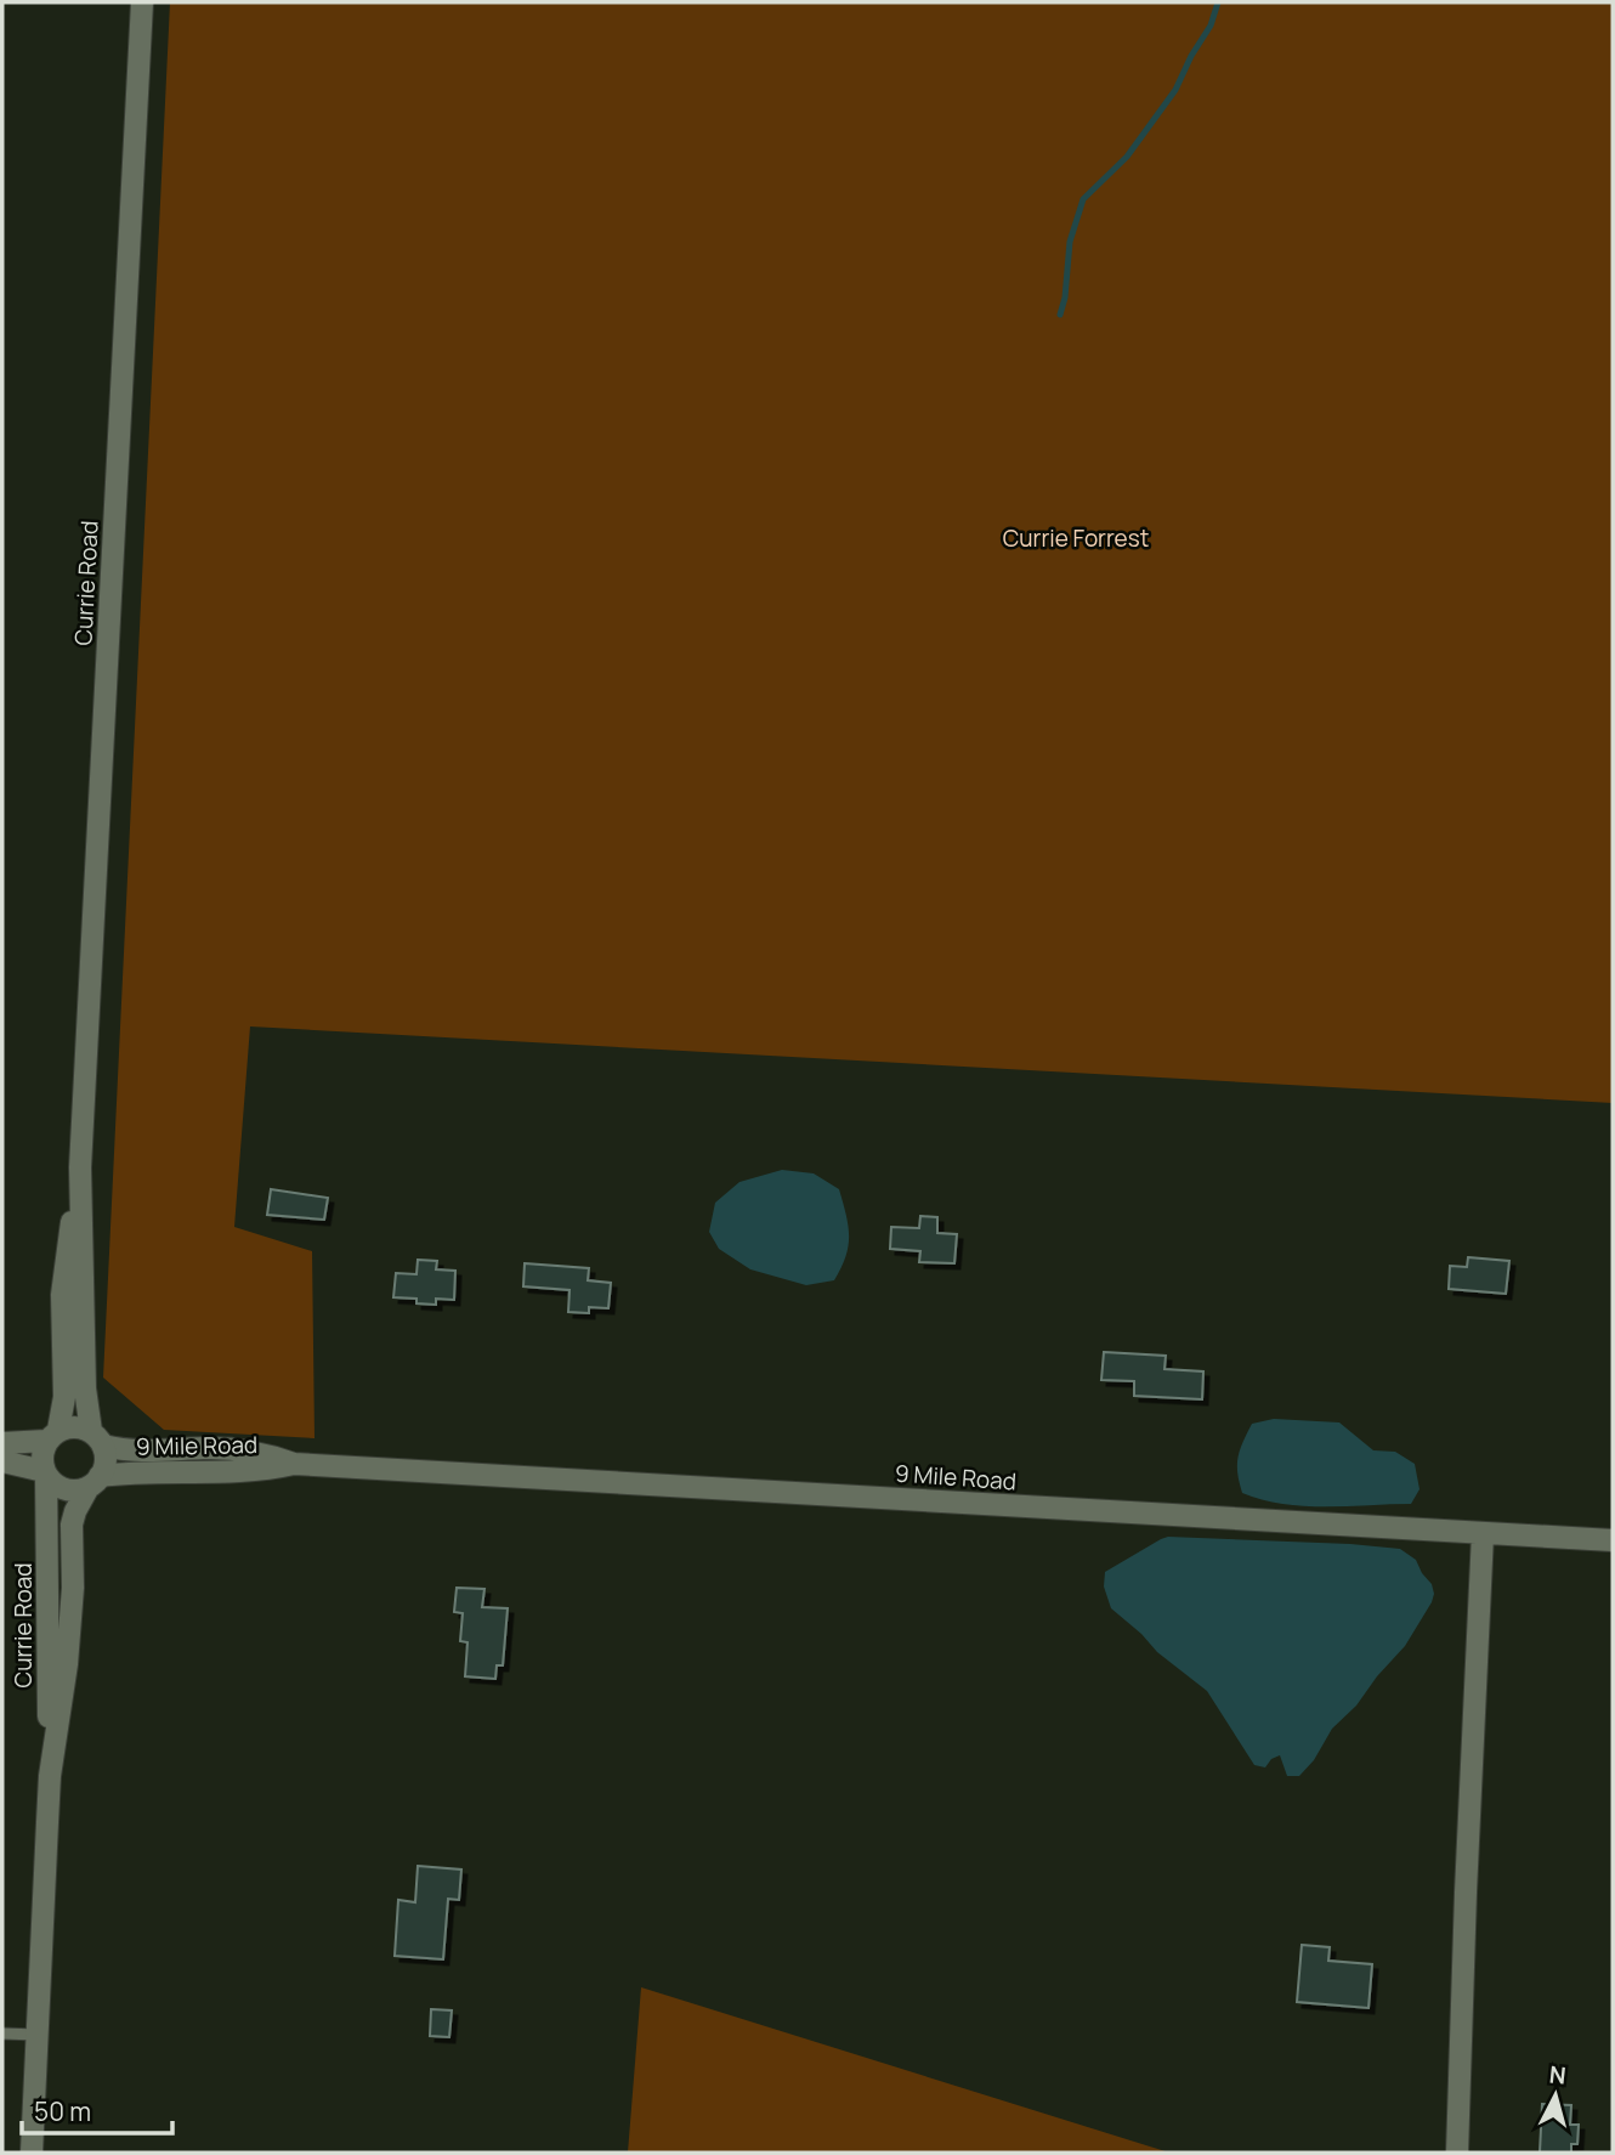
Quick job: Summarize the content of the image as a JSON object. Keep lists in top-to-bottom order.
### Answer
{
  "streets": {
    "street": ["Currie Road", "9 Mile Road"]
  },
  "crossings": [
    ["Currie Road", "9 Mile Road"]
  ],
  "parks": ["Currie Forrest"],
  "scale_bar": "50 m",
  "north": "top"
}
